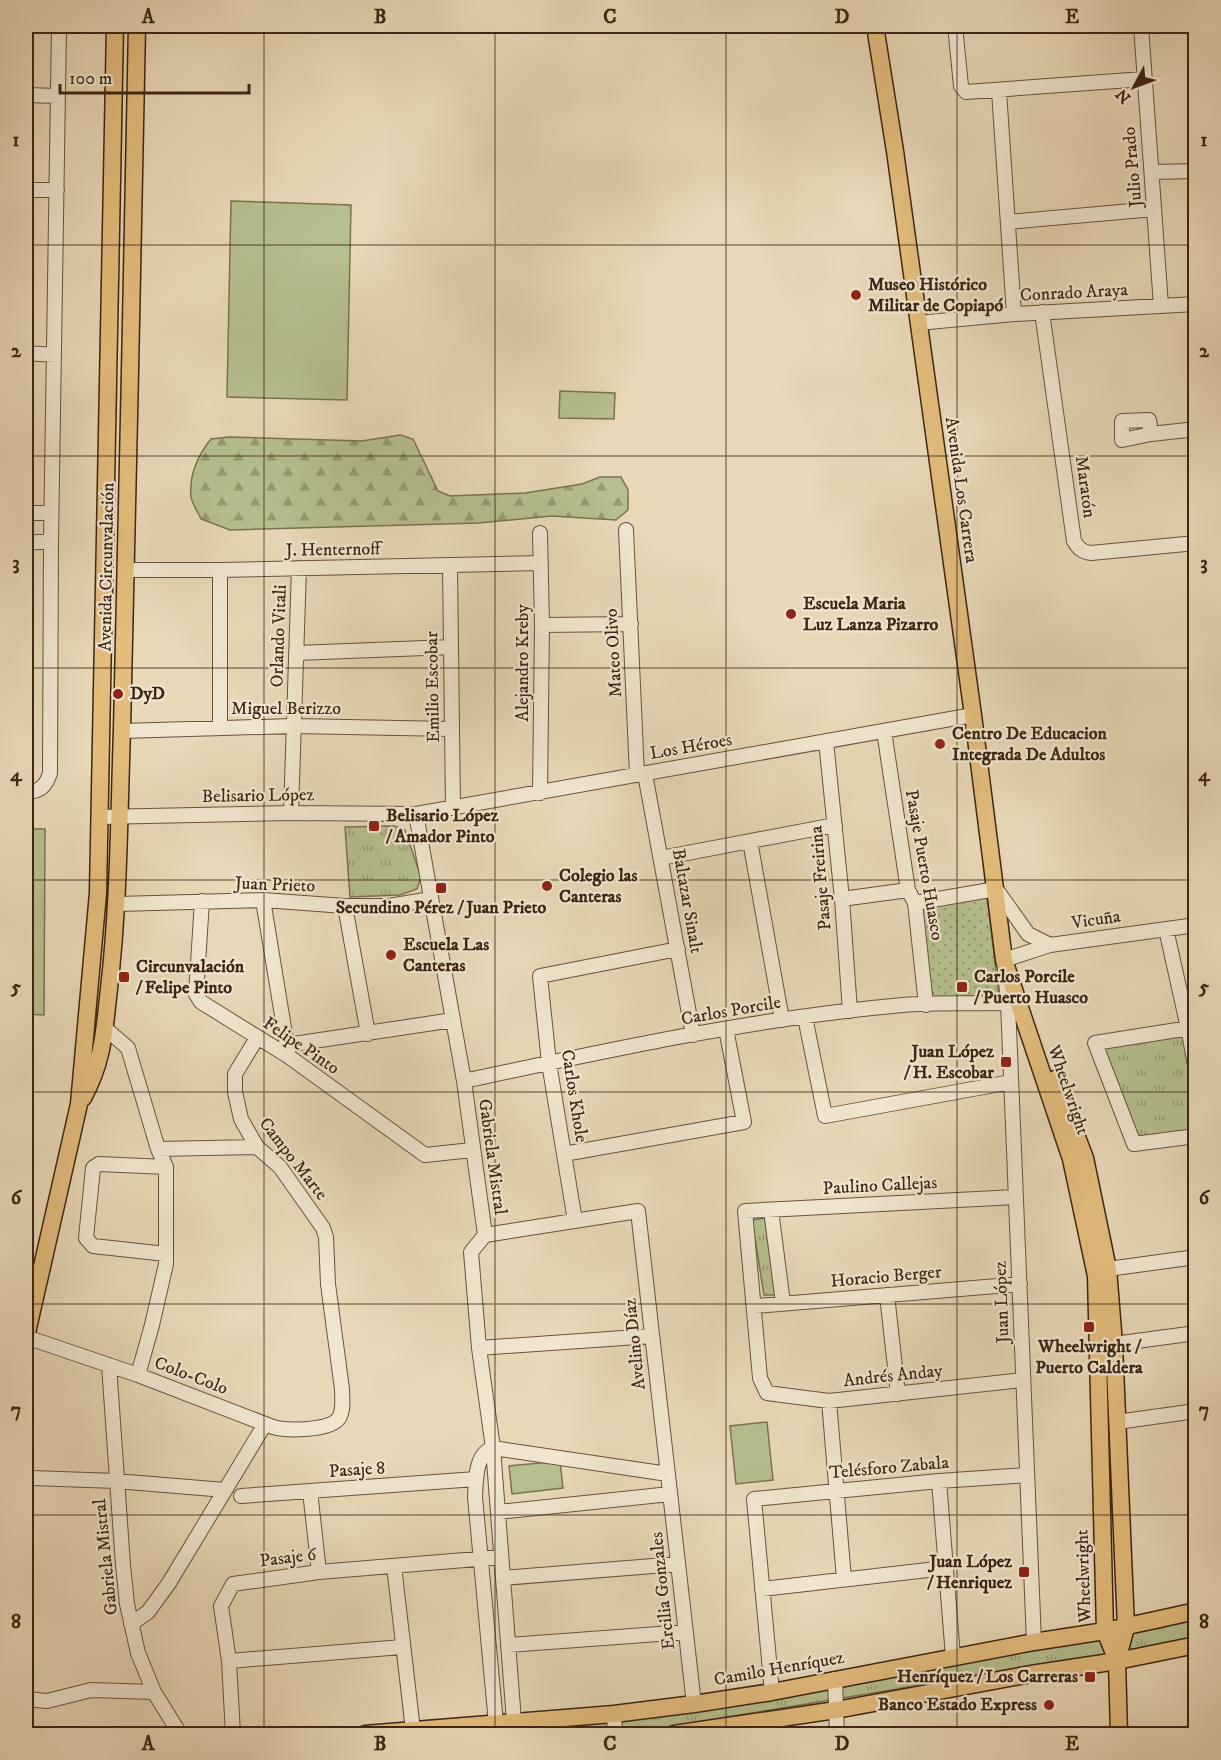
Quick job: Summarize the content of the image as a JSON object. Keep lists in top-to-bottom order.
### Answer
{
  "streets": {
    "main road": [
      "Avenida Los Carrera",
      "Avenida Circunvalación",
      "Wheelwright",
      "Camilo Henríquez"
    ],
    "street": [
      "Julio Prado",
      "Conrado Araya",
      "Maratón",
      "J. Henternoff",
      "Orlando Vitali",
      "Mateo Olivo",
      "Alejandro Kreby",
      "Emilio Escobar",
      "Miguel Berizzo",
      "Los Héroes",
      "Belisario López",
      "Pasaje Puerto Huasco",
      "Pasaje Freirina",
      "Juan Prieto",
      "Baltazar Sinalt",
      "Vicuña",
      "Carlos Porcile",
      "Felipe Pinto",
      "Carlos Khole",
      "Gabriela Mistral",
      "Campo Marte",
      "Paulino Callejas",
      "Horacio Berger",
      "Juan López",
      "Avelino Díaz",
      "Colo-Colo",
      "Andrés Anday",
      "Telésforo Zabala",
      "Pasaje 8",
      "Pasaje 6",
      "Ercilia Gonzales"
    ]
  },
  "crossings": [
    ["Julio Prado", "Conrado Araya"],
    ["Conrado Araya", "Maratón"],
    ["Conrado Araya", "Avenida Los Carrera"],
    ["Avenida Los Carrera", "Los Héroes"],
    ["Avenida Los Carrera", "Vicuña"],
    ["Avenida Los Carrera", "Wheelwright"],
    ["Avenida Los Carrera", "Juan López"],
    ["J. Henternoff", "Avenida Circunvalación"],
    ["J. Henternoff", "Orlando Vitali"],
    ["J. Henternoff", "Alejandro Kreby"],
    ["J. Henternoff", "Emilio Escobar"],
    ["Avenida Circunvalación", "Miguel Berizzo"],
    ["Avenida Circunvalación", "Belisario López"],
    ["Avenida Circunvalación", "Juan Prieto"],
    ["Avenida Circunvalación", "Colo-Colo"],
    ["Orlando Vitali", "Miguel Berizzo"],
    ["Orlando Vitali", "Belisario López"],
    ["Mateo Olivo", "Los Héroes"],
    ["Mateo Olivo", "Baltazar Sinalt"],
    ["Alejandro Kreby", "Los Héroes"],
    ["Emilio Escobar", "Miguel Berizzo"],
    ["Emilio Escobar", "Los Héroes"],
    ["Los Héroes", "Belisario López"],
    ["Los Héroes", "Pasaje Puerto Huasco"],
    ["Los Héroes", "Pasaje Freirina"],
    ["Los Héroes", "Baltazar Sinalt"],
    ["Los Héroes", "Gabriela Mistral"],
    ["Belisario López", "Gabriela Mistral"],
    ["Pasaje Puerto Huasco", "Carlos Porcile"],
    ["Pasaje Freirina", "Carlos Porcile"],
    ["Juan Prieto", "Felipe Pinto"],
    ["Juan Prieto", "Gabriela Mistral"],
    ["Baltazar Sinalt", "Carlos Porcile"],
    ["Baltazar Sinalt", "Carlos Khole"],
    ["Vicuña", "Wheelwright"],
    ["Vicuña", "Juan López"],
    ["Carlos Porcile", "Carlos Khole"],
    ["Carlos Porcile", "Gabriela Mistral"],
    ["Carlos Porcile", "Juan López"],
    ["Felipe Pinto", "Gabriela Mistral"],
    ["Felipe Pinto", "Campo Marte"],
    ["Wheelwright", "Juan López"],
    ["Wheelwright", "Camilo Henríquez"],
    ["Carlos Khole", "Avelino Díaz"],
    ["Gabriela Mistral", "Colo-Colo"],
    ["Gabriela Mistral", "Pasaje 6"],
    ["Gabriela Mistral", "Camilo Henríquez"],
    ["Campo Marte", "Colo-Colo"],
    ["Paulino Callejas", "Horacio Berger"],
    ["Paulino Callejas", "Juan López"],
    ["Paulino Callejas", "Andrés Anday"],
    ["Horacio Berger", "Juan López"],
    ["Horacio Berger", "Andrés Anday"],
    ["Juan López", "Andrés Anday"],
    ["Juan López", "Telésforo Zabala"],
    ["Juan López", "Camilo Henríquez"],
    ["Avelino Díaz", "Ercilia Gonzales"],
    ["Ercilia Gonzales", "Camilo Henríquez"]
  ],
  "places": {
    "other": [
      "Museo Histórico Militar de Copiapó",
      "Escuela Maria Luz Lanza Pizarro",
      "DyD",
      "Centro De Educacion Integrada De Adultos",
      "Colegio las Canteras",
      "Escuela Las Canteras",
      "Banco Estado Express"
    ],
    "transit": [
      "Belisario López / Amador Pinto",
      "Secundino Pérez / Juan Prieto",
      "Circunvalación / Felipe Pinto",
      "Carlos Porcile / Puerto Huasco",
      "Juan López / H. Escobar",
      "Wheelwright / Puerto Caldera",
      "Juan López / Henriquez",
      "Henríquez / Los Carreras"
    ]
  },
  "scale_bar": "100 m",
  "north": "bottom left",
  "grid": {
    "columns": [
      "A",
      "B",
      "C",
      "D",
      "E"
    ],
    "rows": [
      "1",
      "2",
      "3",
      "4",
      "5",
      "6",
      "7",
      "8"
    ]
  }
}
